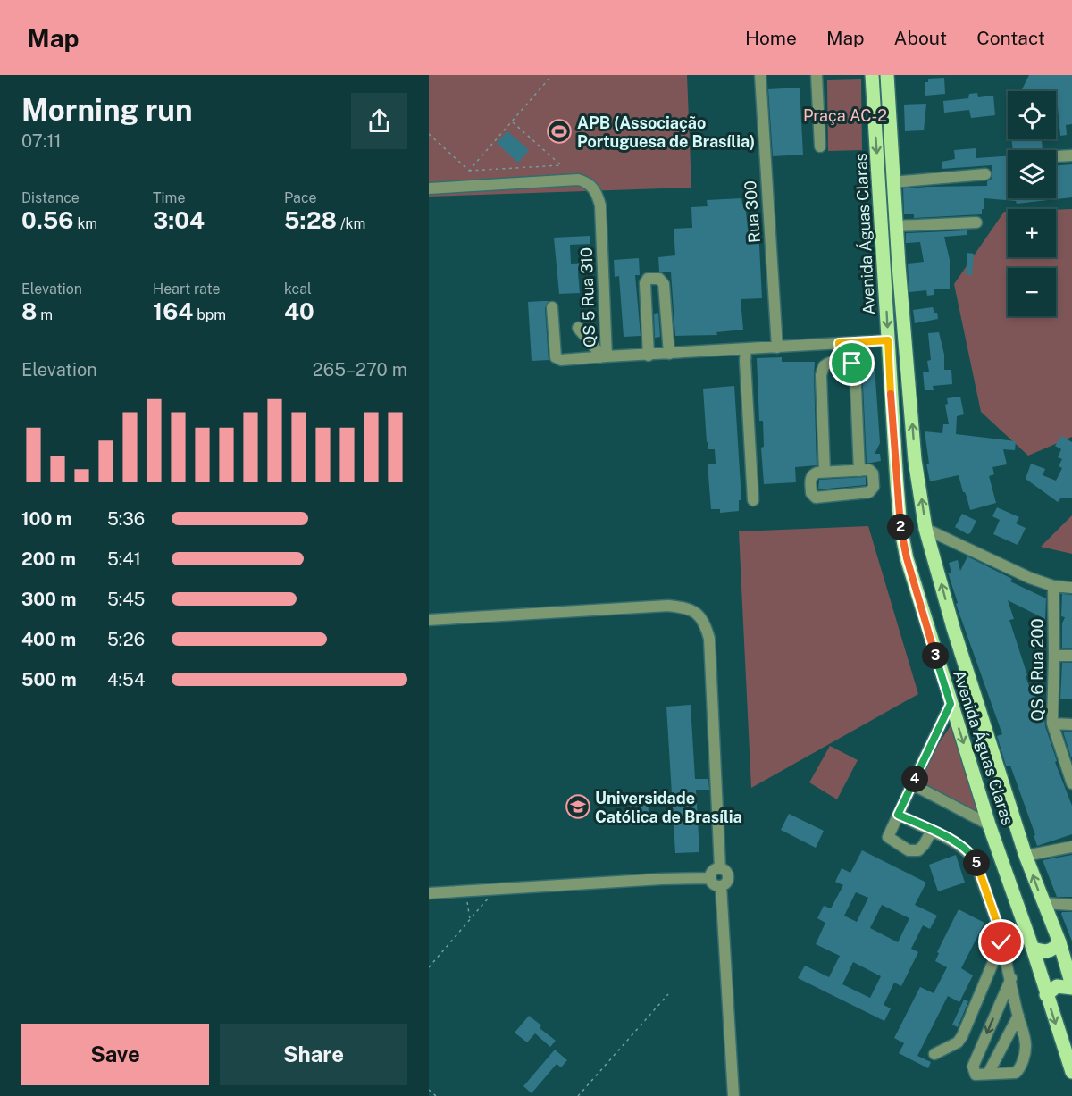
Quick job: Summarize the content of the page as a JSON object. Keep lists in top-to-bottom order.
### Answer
{
  "streets": {
    "main road": ["Avenida Águas Claras"],
    "street": ["Rua 300", "QS 5 Rua 310", "QS 6 Rua 200"]
  },
  "crossings": [
    ["Rua 300", "QS 5 Rua 310"],
    ["Avenida Águas Claras", "QS 5 Rua 310"]
  ],
  "parks": ["Praça AC-2"],
  "places": {
    "sports": ["APB (Associação Portuguesa de Brasília)"],
    "school or university": ["Universidade Católica de Brasília"]
  },
  "page": {
    "header": "Map",
    "nav": [
      "Home",
      "Map",
      "About",
      "Contact"
    ],
    "heading": ["Morning run", "07:11"],
    "map_buttons": ["+", "−"],
    "stats": [
      ["Distance", "0.56 km"],
      ["Time", "3:04"],
      ["Pace", "5:28 /km"],
      ["Elevation", "8 m"],
      ["Heart rate", "164 bpm"],
      ["kcal", "40"]
    ],
    "chart": ["Elevation", "265–270 m"],
    "list": [
      {
        "name": "100 m",
        "note": "5:36"
      },
      {
        "name": "200 m",
        "note": "5:41"
      },
      {
        "name": "300 m",
        "note": "5:45"
      },
      {
        "name": "400 m",
        "note": "5:26"
      },
      {
        "name": "500 m",
        "note": "4:54"
      }
    ],
    "pins": [
      "2",
      "3",
      "4",
      "5"
    ],
    "buttons": ["Save", "Share"]
  }
}
